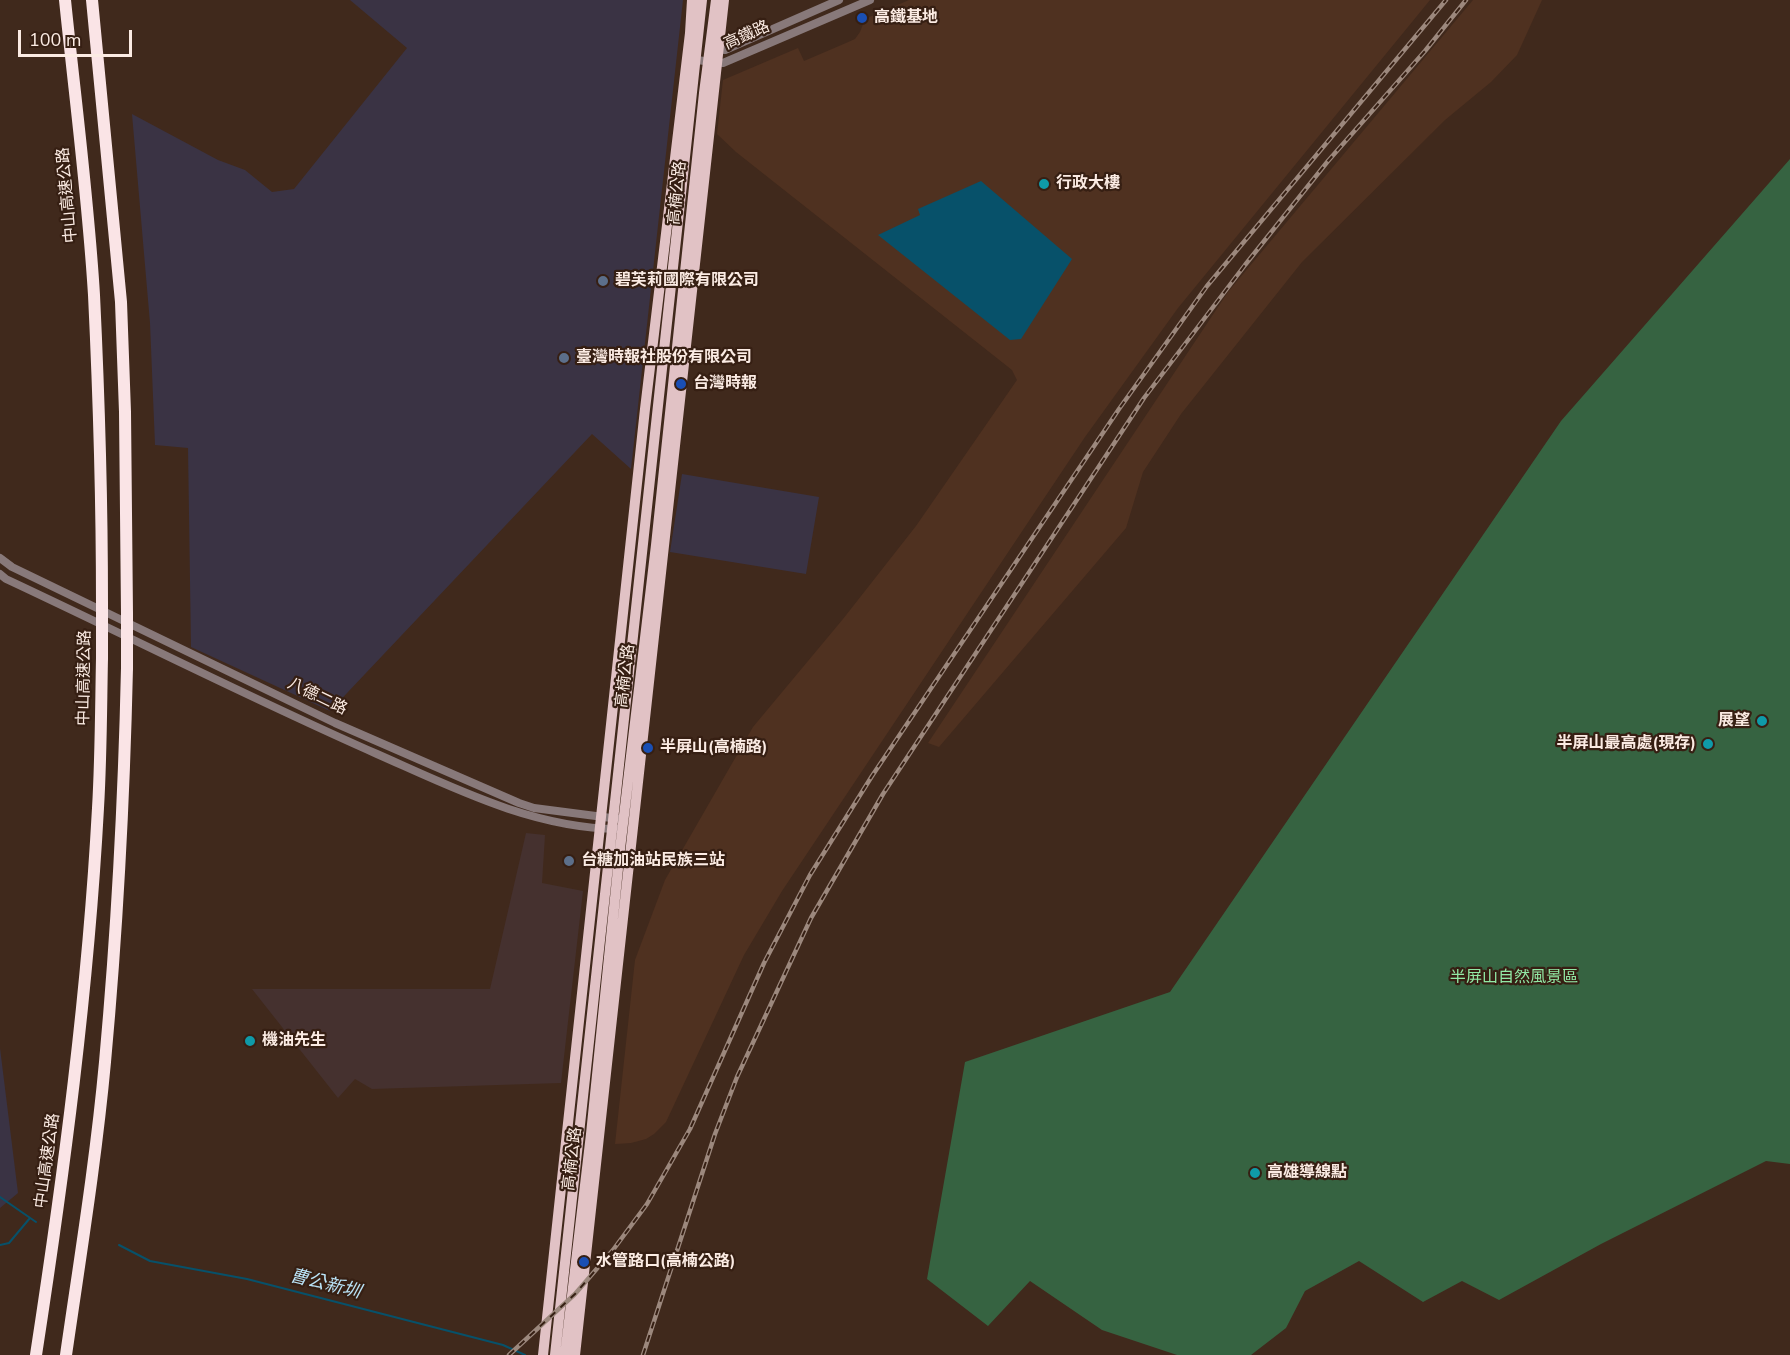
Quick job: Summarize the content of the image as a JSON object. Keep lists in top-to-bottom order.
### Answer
{
  "streets": {
    "highway": ["中山高速公路"],
    "main road": ["高楠公路"],
    "street": ["高鐵路", "八德二路"]
  },
  "crossings": [
    ["高鐵路", "高楠公路"],
    ["高楠公路", "八德二路"]
  ],
  "water": ["曹公新圳"],
  "parks": ["半屏山自然風景區"],
  "places": [
    "高鐵基地",
    "行政大樓",
    "碧芙莉國際有限公司",
    "臺灣時報社股份有限公司",
    "台灣時報",
    "展望",
    "半屏山最高處(現存)",
    "半屏山(高楠路)",
    "台糖加油站民族三站",
    "機油先生",
    "高雄導線點",
    "水管路口(高楠公路)"
  ],
  "scale_bar": "100 m"
}
